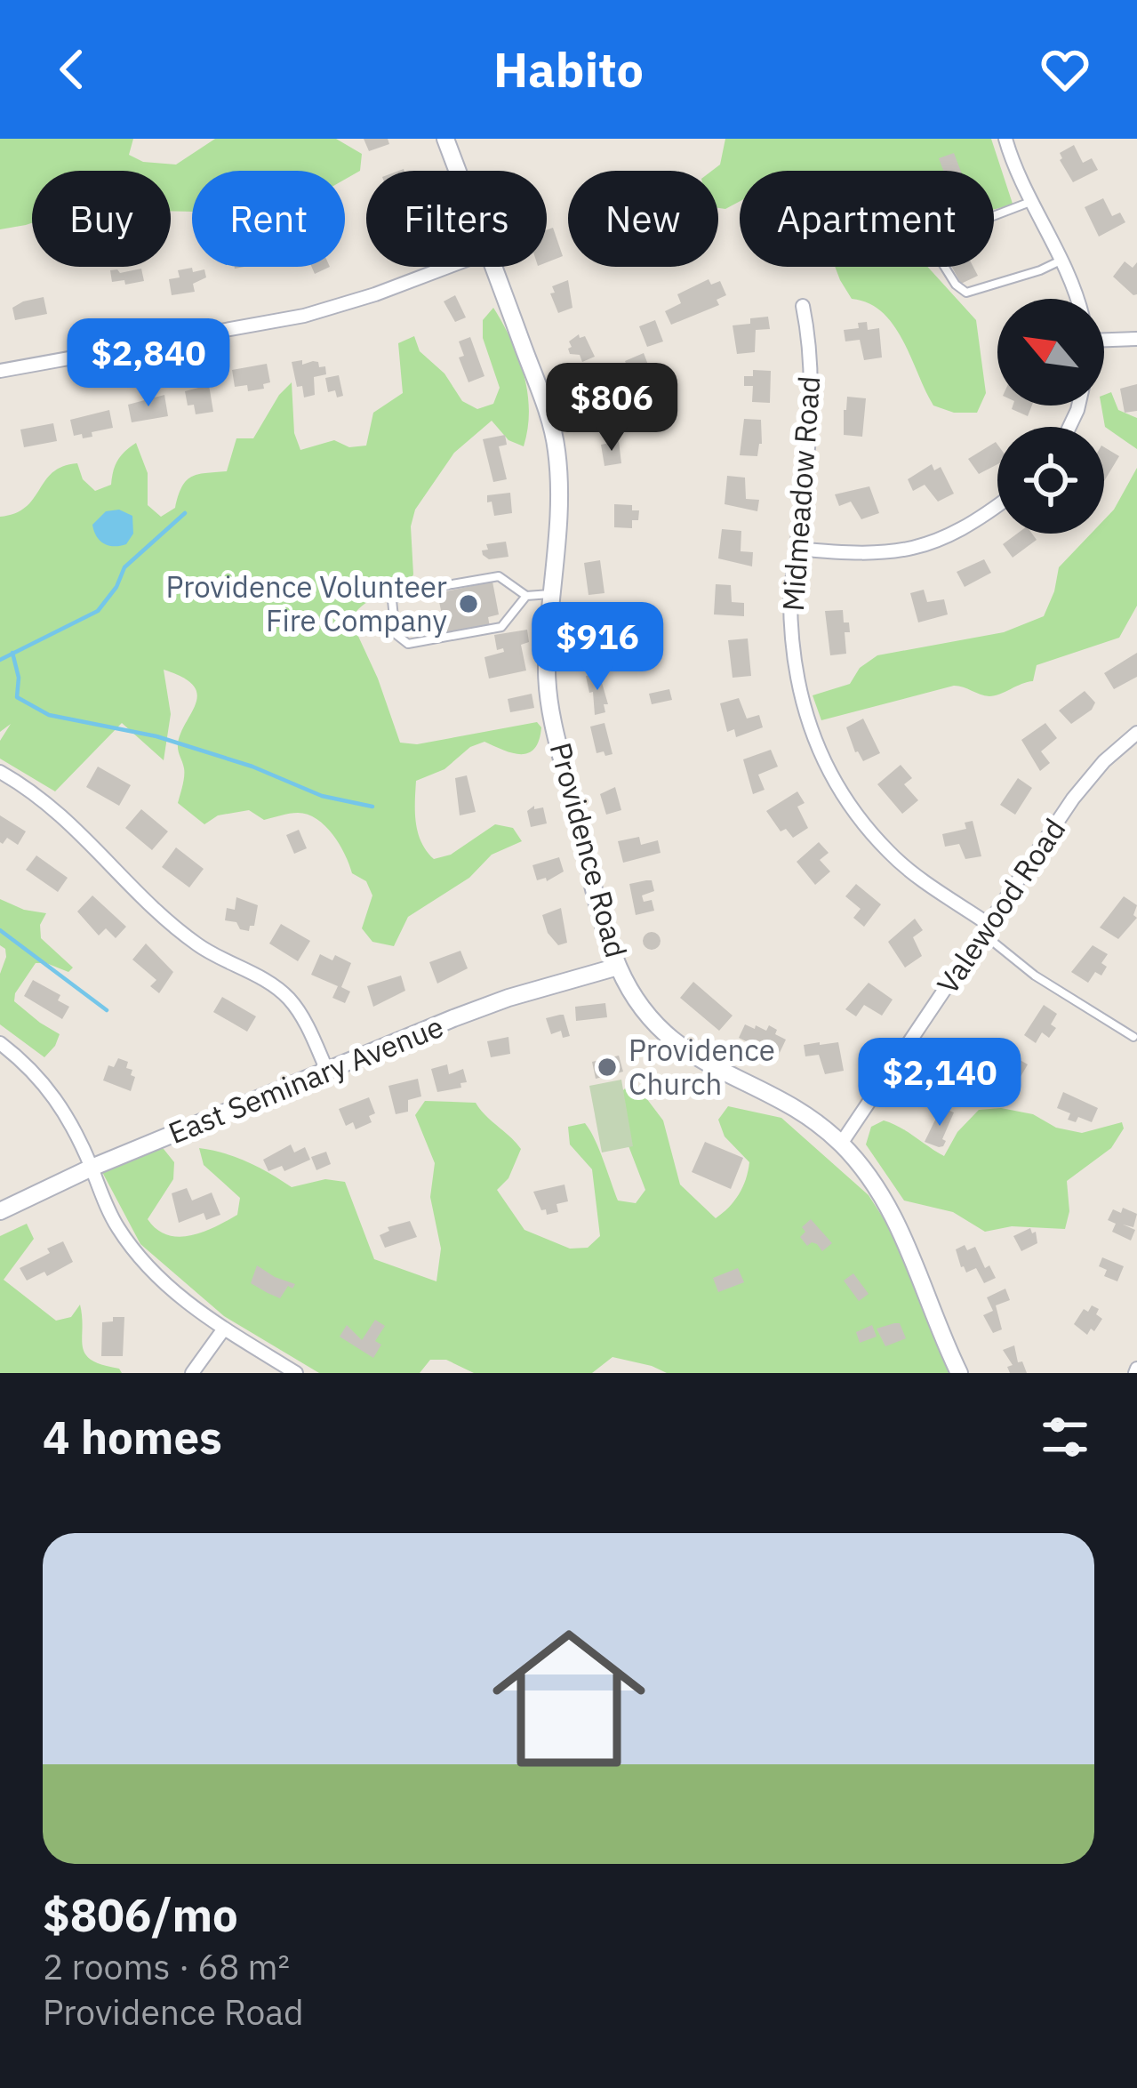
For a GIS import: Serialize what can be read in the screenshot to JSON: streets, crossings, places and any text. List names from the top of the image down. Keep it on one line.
{"streets":{"street":["Midmeadow Road","Providence Road","Valewood Road","East Seminary Avenue"]},"crossings":[["Midmeadow Road","Valewood Road"],["Providence Road","Valewood Road"],["Providence Road","East Seminary Avenue"]],"places":["Providence Volunteer Fire Company","Providence Church"],"north":"top left","page":{"header":"Habito","chip":["Buy","Rent","Filters","New","Apartment"],"price":["$2,840","$806","$916","$2,140"],"heading":"4 homes","list":[{"name":"$806/mo","note":"2 rooms · 68 m² · Providence Road"}]}}
